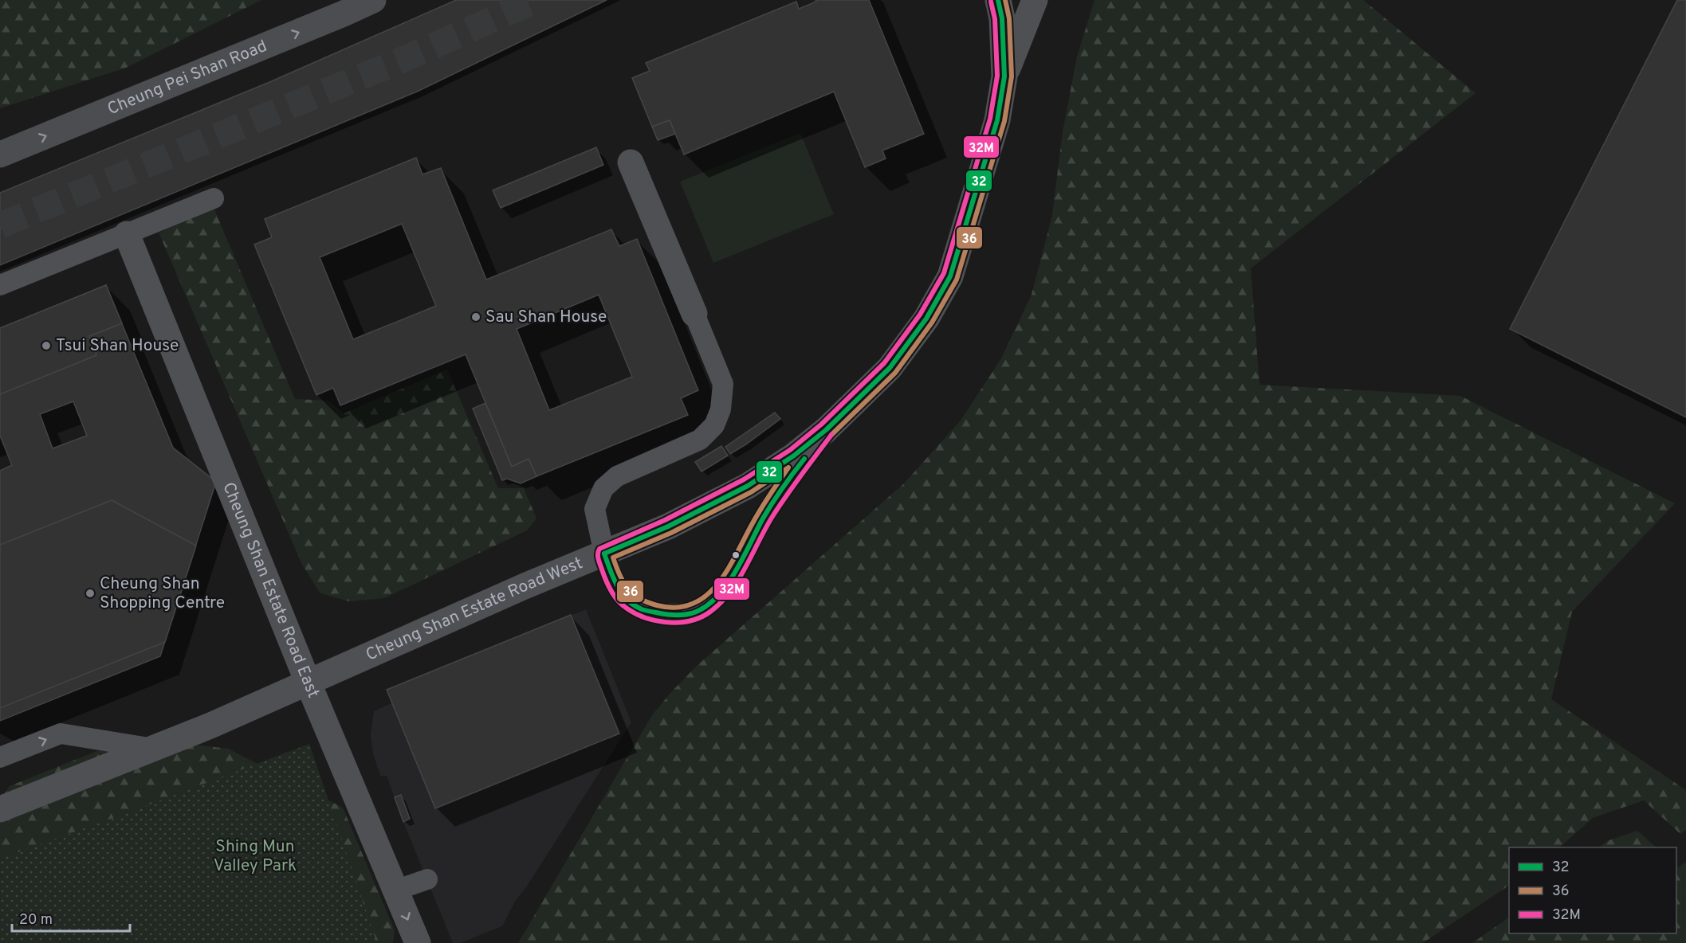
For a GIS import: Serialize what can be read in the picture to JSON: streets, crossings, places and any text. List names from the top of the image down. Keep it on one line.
{"streets":{"highway":["Cheung Pei Shan Road"],"street":["Cheung Shan Estate Road East","Cheung Shan Estate Road West"]},"crossings":[["Cheung Shan Estate Road East","Cheung Shan Estate Road West"]],"one_way":["Cheung Pei Shan Road"],"parks":["Shing Mun Valley Park"],"places":["Sau Shan House","Tsui Shan House","Cheung Shan Shopping Centre"],"lines":["transit line 32","transit line 36","transit line 32M"],"legend":["32","36","32M"],"scale_bar":"20 m"}
